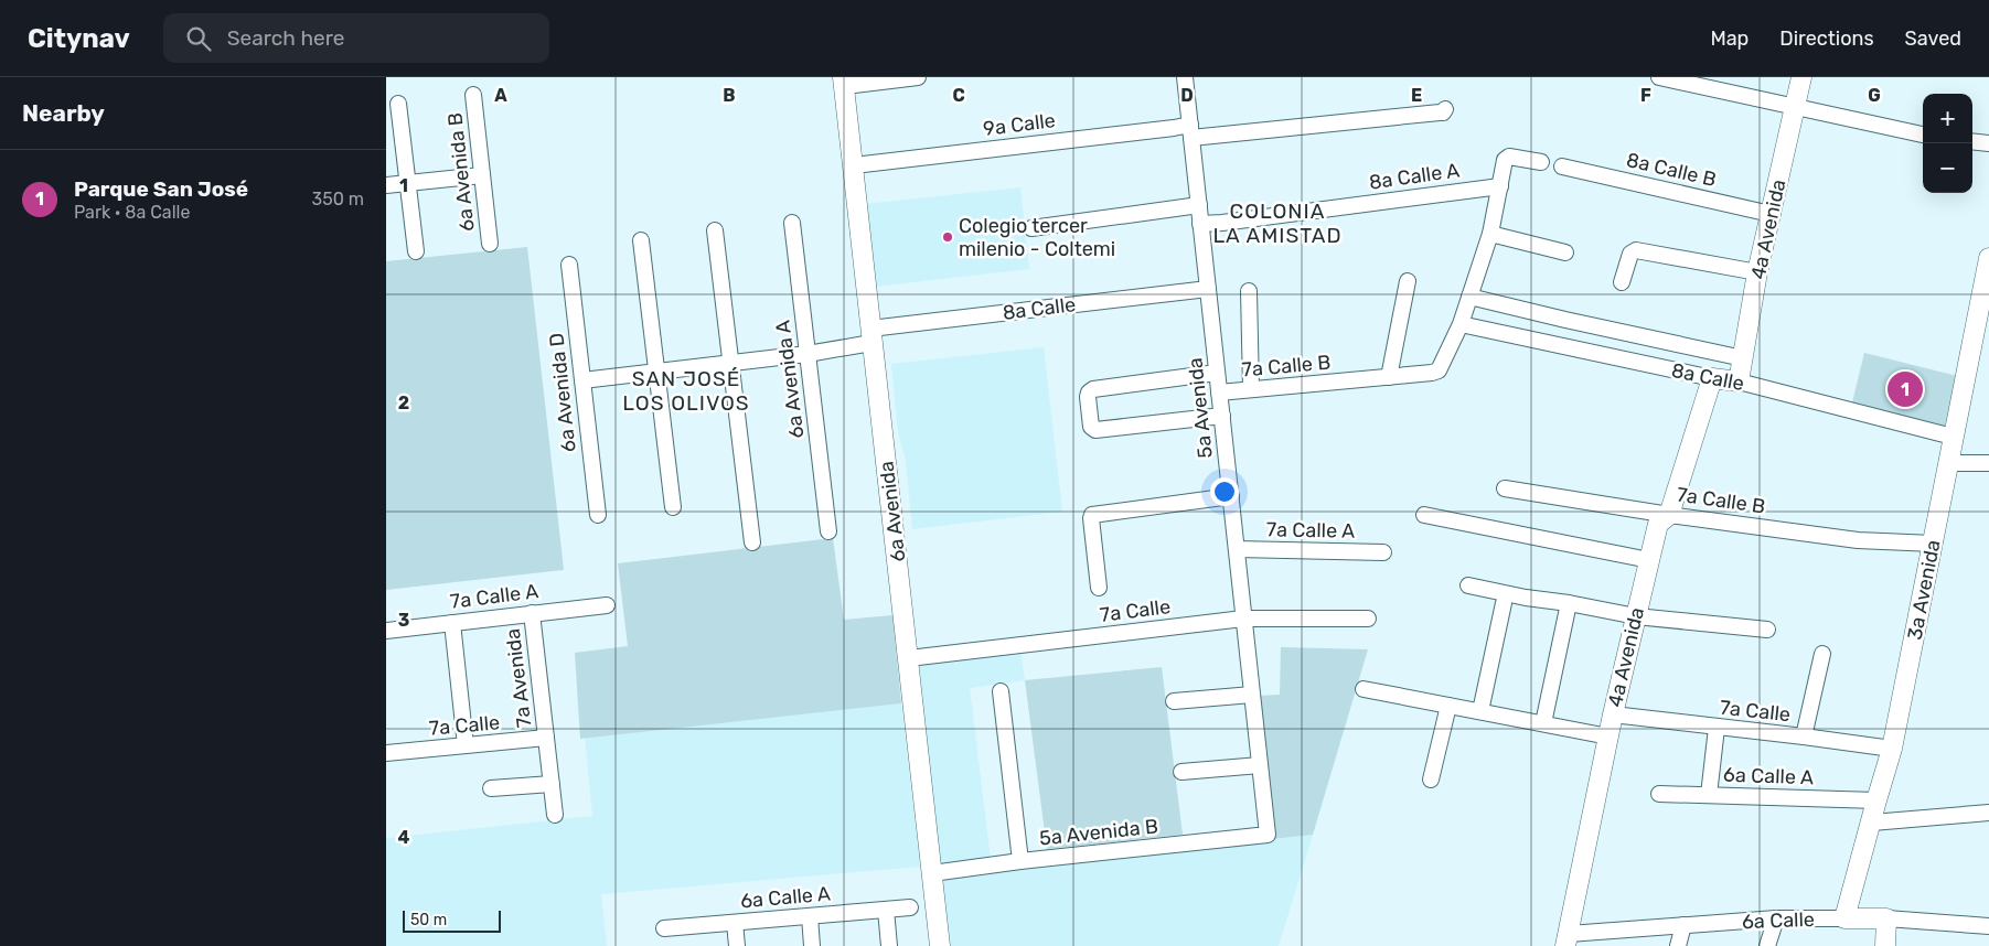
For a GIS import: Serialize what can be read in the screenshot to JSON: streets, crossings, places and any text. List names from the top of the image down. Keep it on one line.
{"streets":{"street":["9a Calle","8a Calle B","6a Avenida B","8a Calle A","4a Avenida","8a Calle","7a Calle B","6a Avenida A","6a Avenida D","5a Avenida","6a Avenida","7a Calle A","3a Avenida","7a Calle","7a Avenida","6a Calle A","5a Avenida B","6a Calle"]},"crossings":[["9a Calle","5a Avenida"],["9a Calle","6a Avenida"],["8a Calle B","4a Avenida"],["8a Calle A","5a Avenida"],["4a Avenida","8a Calle"],["4a Avenida","7a Calle B"],["4a Avenida","7a Calle"],["4a Avenida","6a Calle"],["8a Calle","7a Calle B"],["8a Calle","6a Avenida A"],["8a Calle","6a Avenida D"],["8a Calle","5a Avenida"],["8a Calle","6a Avenida"],["8a Calle","3a Avenida"],["7a Calle B","5a Avenida"],["7a Calle B","3a Avenida"],["5a Avenida","7a Calle A"],["5a Avenida","7a Calle"],["5a Avenida","5a Avenida B"],["6a Avenida","7a Calle"],["6a Avenida","5a Avenida B"],["7a Calle A","7a Avenida"],["3a Avenida","7a Calle"],["3a Avenida","6a Calle A"],["3a Avenida","6a Calle"],["7a Calle","7a Avenida"]],"districts":["COLONIA LA AMISTAD","SAN JOSÉ LOS OLIVOS"],"places":["Colegio tercer milenio - Coltemi"],"scale_bar":"50 m","page":{"header":"Citynav","search":"Search here","nav":["Map","Directions","Saved"],"heading":"Nearby","map_buttons":["+","−"],"list":[{"mark":"1","name":"Parque San José","note":"Park · 8a Calle","value":"350 m"}],"pins":"1","scale":"50 m"},"grid":{"columns":["A","B","C","D","E","F","G"],"rows":["1","2","3","4"]}}
